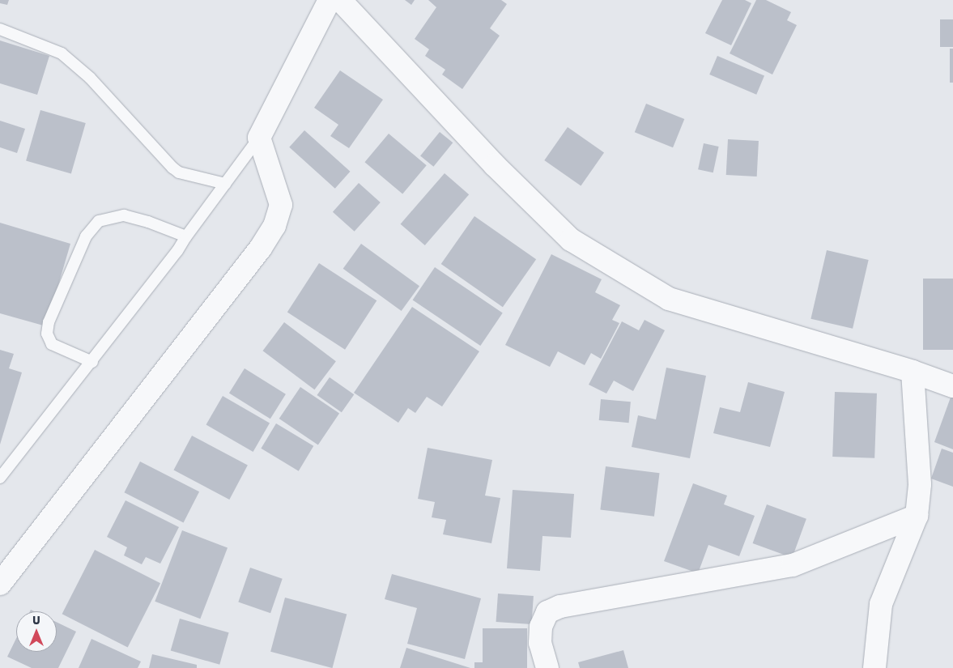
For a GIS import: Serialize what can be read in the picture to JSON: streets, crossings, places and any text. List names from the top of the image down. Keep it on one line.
{"north":"top"}
